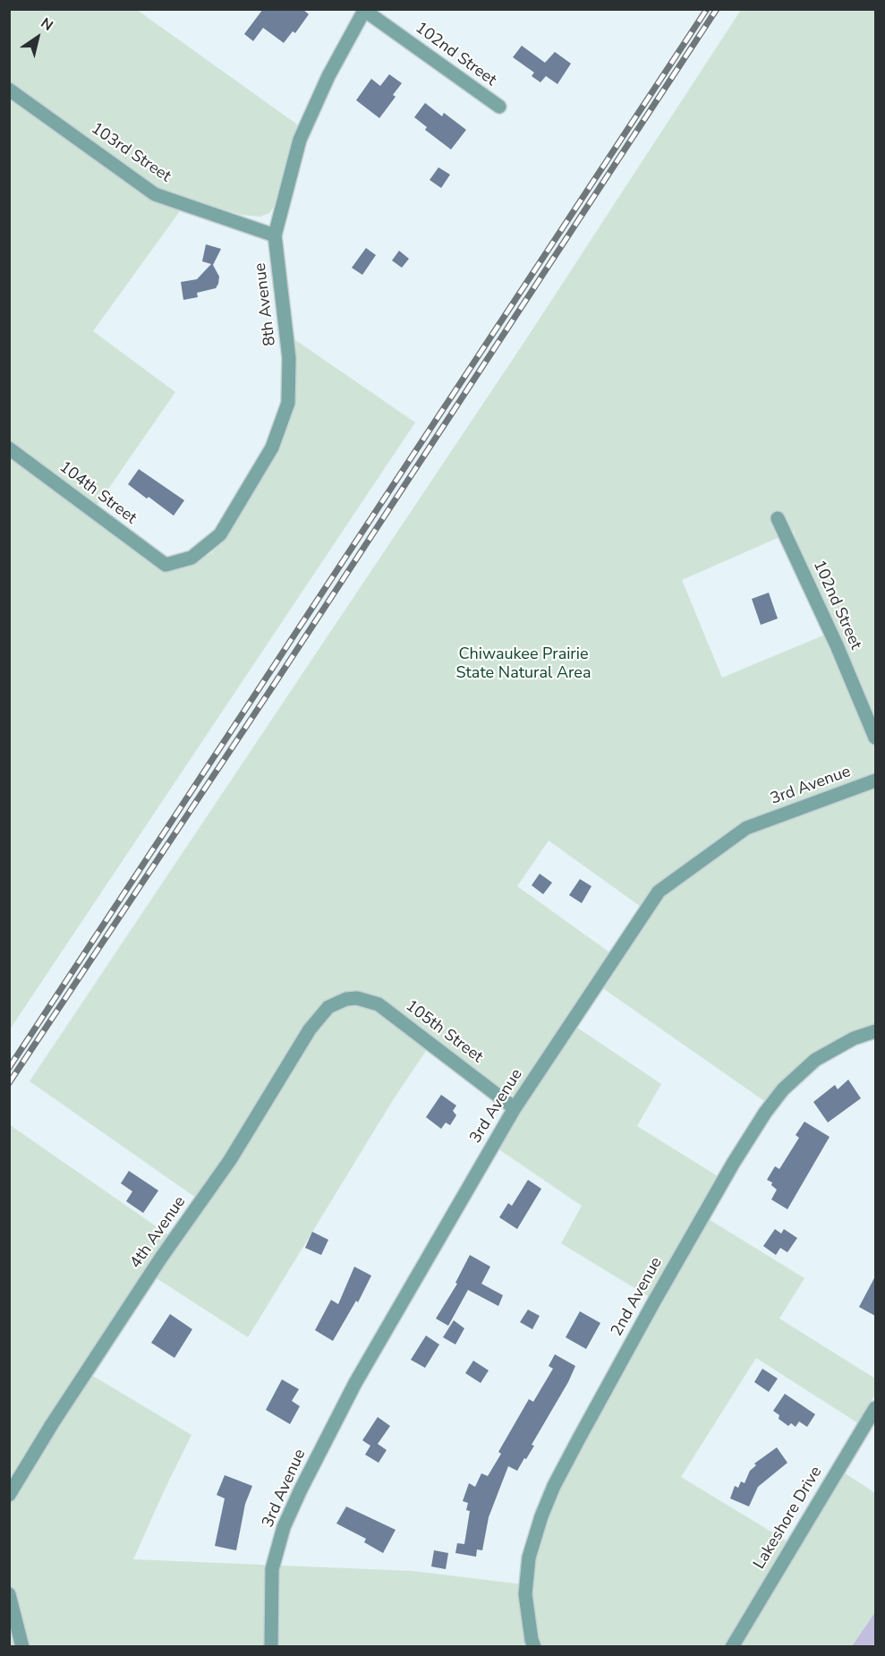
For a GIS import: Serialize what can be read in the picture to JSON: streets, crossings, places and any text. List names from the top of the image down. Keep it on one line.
{"streets":{"street":["102nd Street","103rd Street","8th Avenue","104th Street","3rd Avenue","105th Street","4th Avenue","2nd Avenue","Lakeshore Drive"]},"crossings":[["102nd Street","8th Avenue"],["103rd Street","8th Avenue"],["8th Avenue","104th Street"],["3rd Avenue","105th Street"],["105th Street","4th Avenue"]],"parks":["Chiwaukee Prairie State Natural Area"],"north":"top right"}
